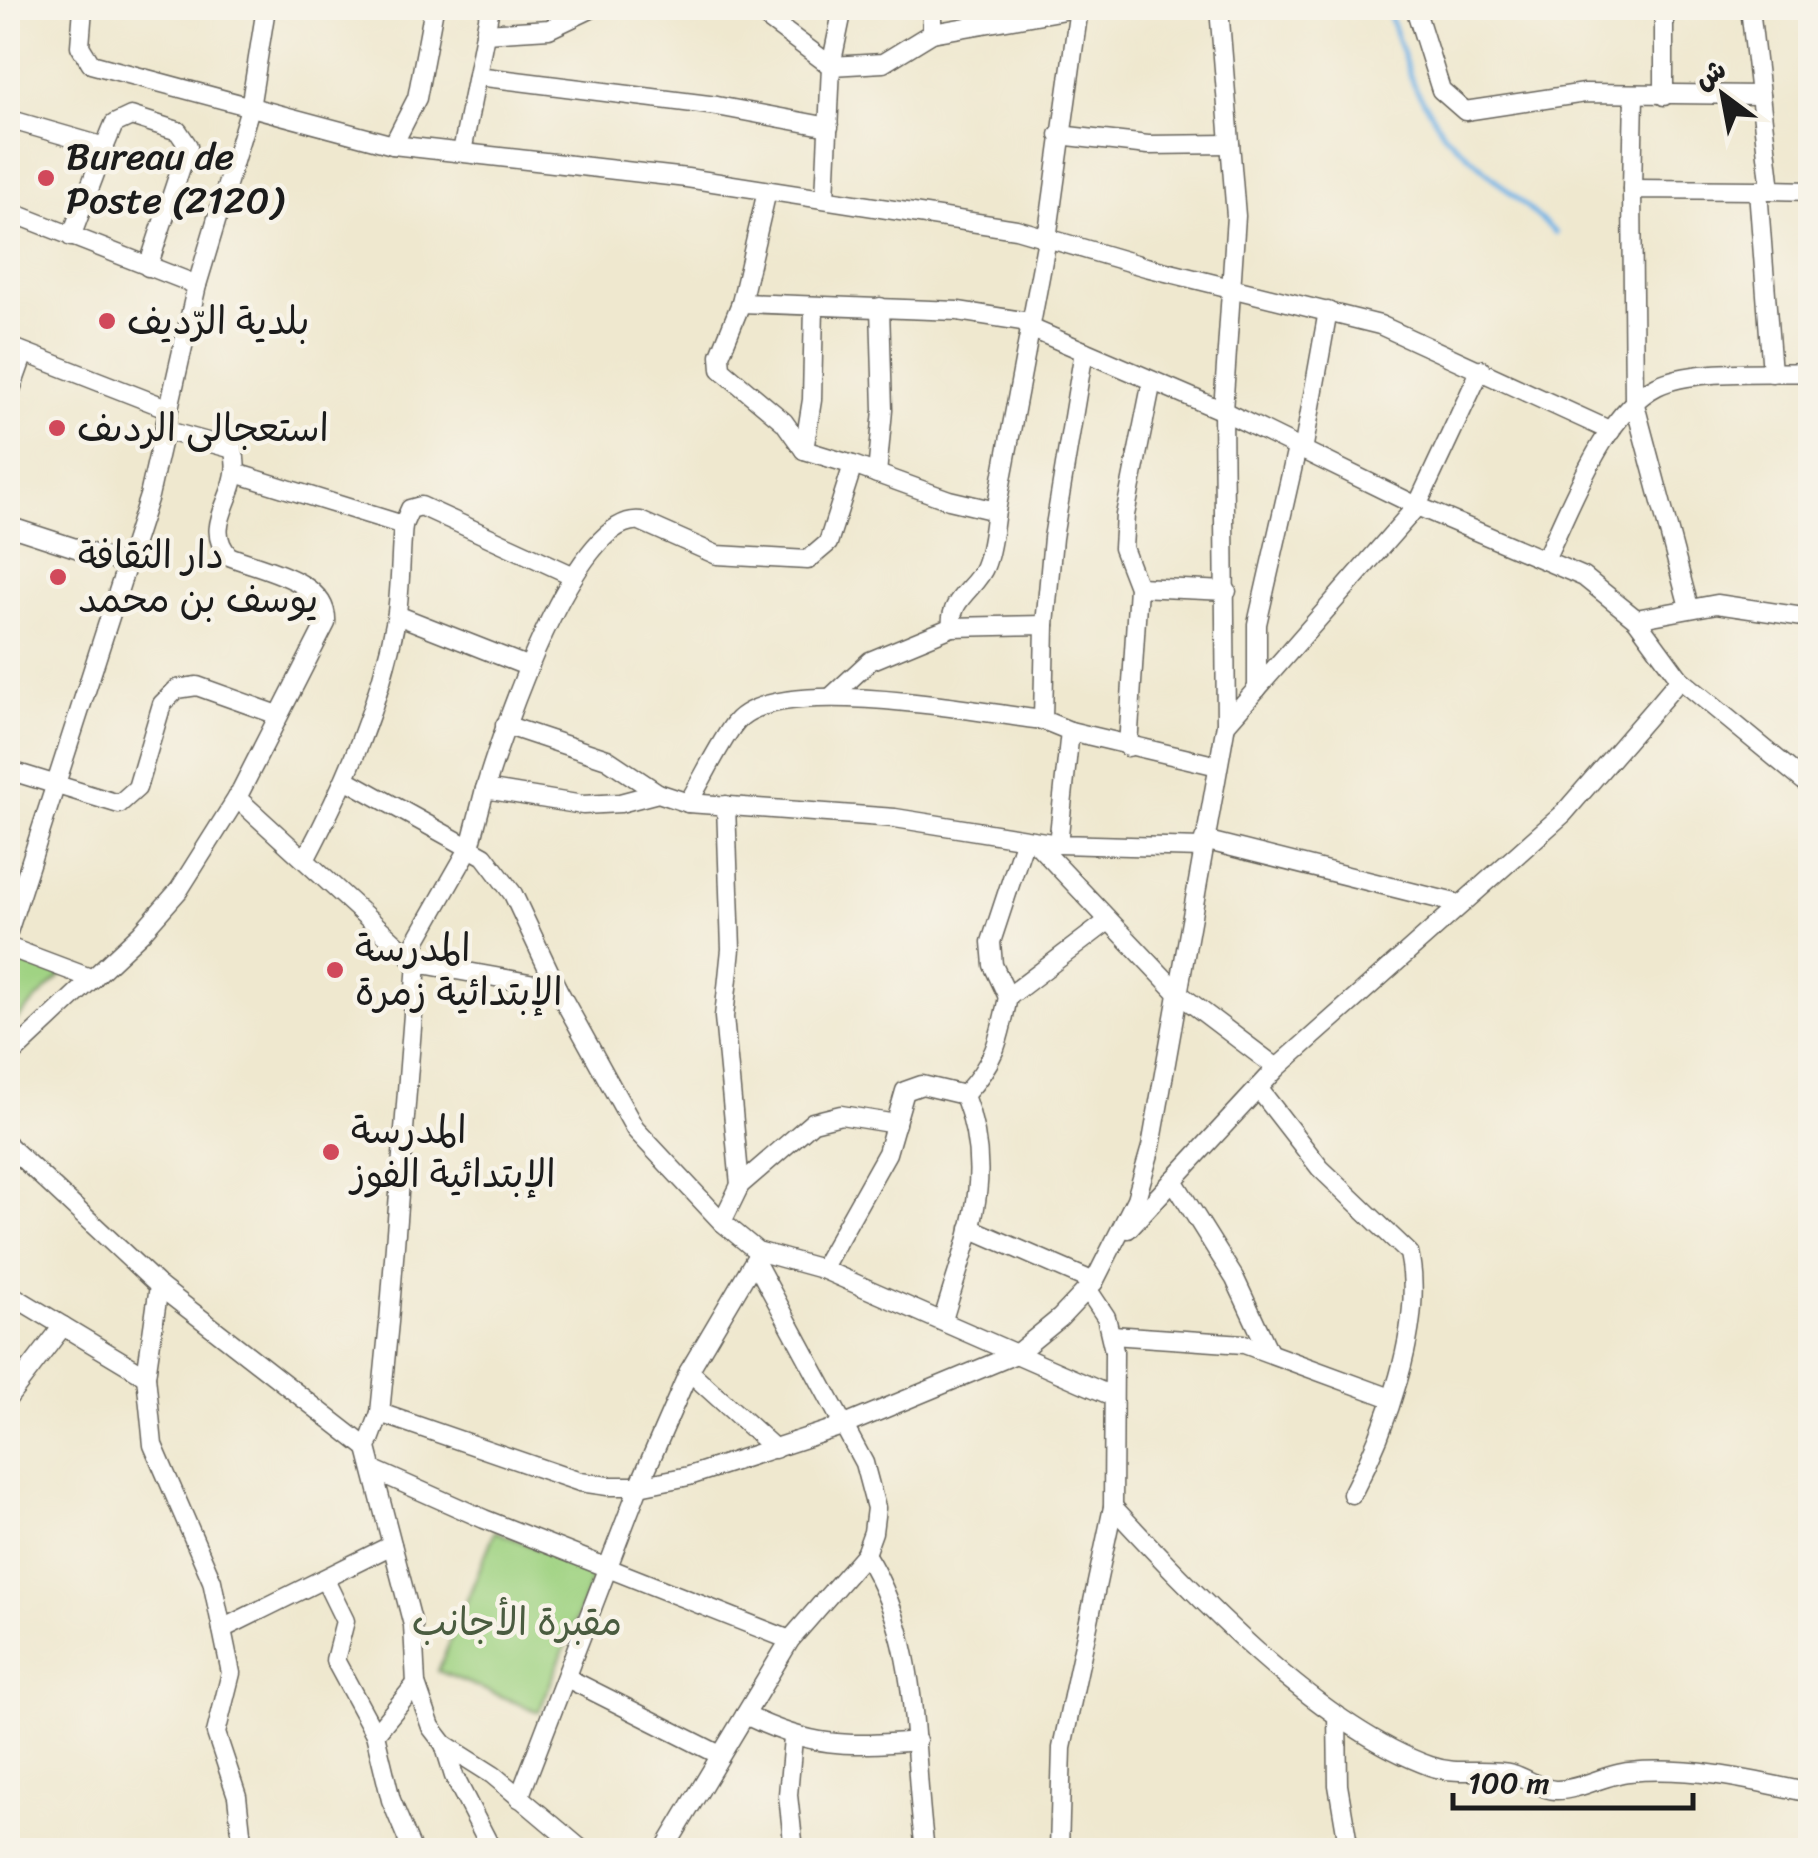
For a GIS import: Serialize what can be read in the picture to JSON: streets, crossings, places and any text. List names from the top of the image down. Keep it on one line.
{"parks":["مقبرة الأجانب"],"places":["Bureau de Poste (2120)","بلدية الرّديف","استعجالى الردىف","دار الثقافة يوسف بن محمد","المدرسة الإبتدائية زمرة","المدرسة الإبتدائية الفوز"],"scale_bar":"100 m","north":"top left"}
